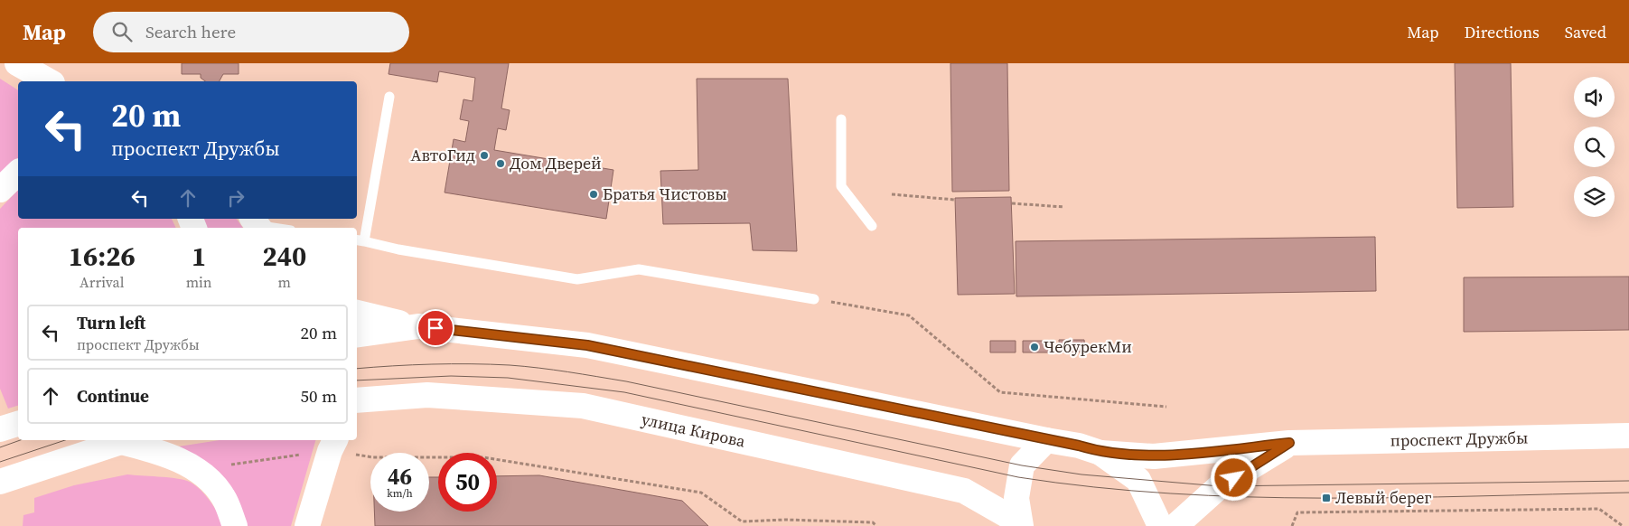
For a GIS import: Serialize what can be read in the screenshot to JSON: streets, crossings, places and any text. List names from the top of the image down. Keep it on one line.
{"streets":{"main road":["улица Кирова","проспект Дружбы"]},"places":{"other":["АвтоГид","Дом Дверей","Братья Чистовы","ЧебурекМи"],"transit":["Левый берег"]},"page":{"header":"Map","search":"Search here","nav":["Map","Directions","Saved"],"turn":["20 m","проспект Дружбы"],"eta":["16:26","Arrival","1","min","240","m"],"list":[{"name":"Turn left","note":"проспект Дружбы","value":"20 m"},{"name":"Continue","value":"50 m"}],"speed":"46 km/h","limit":"50"}}
